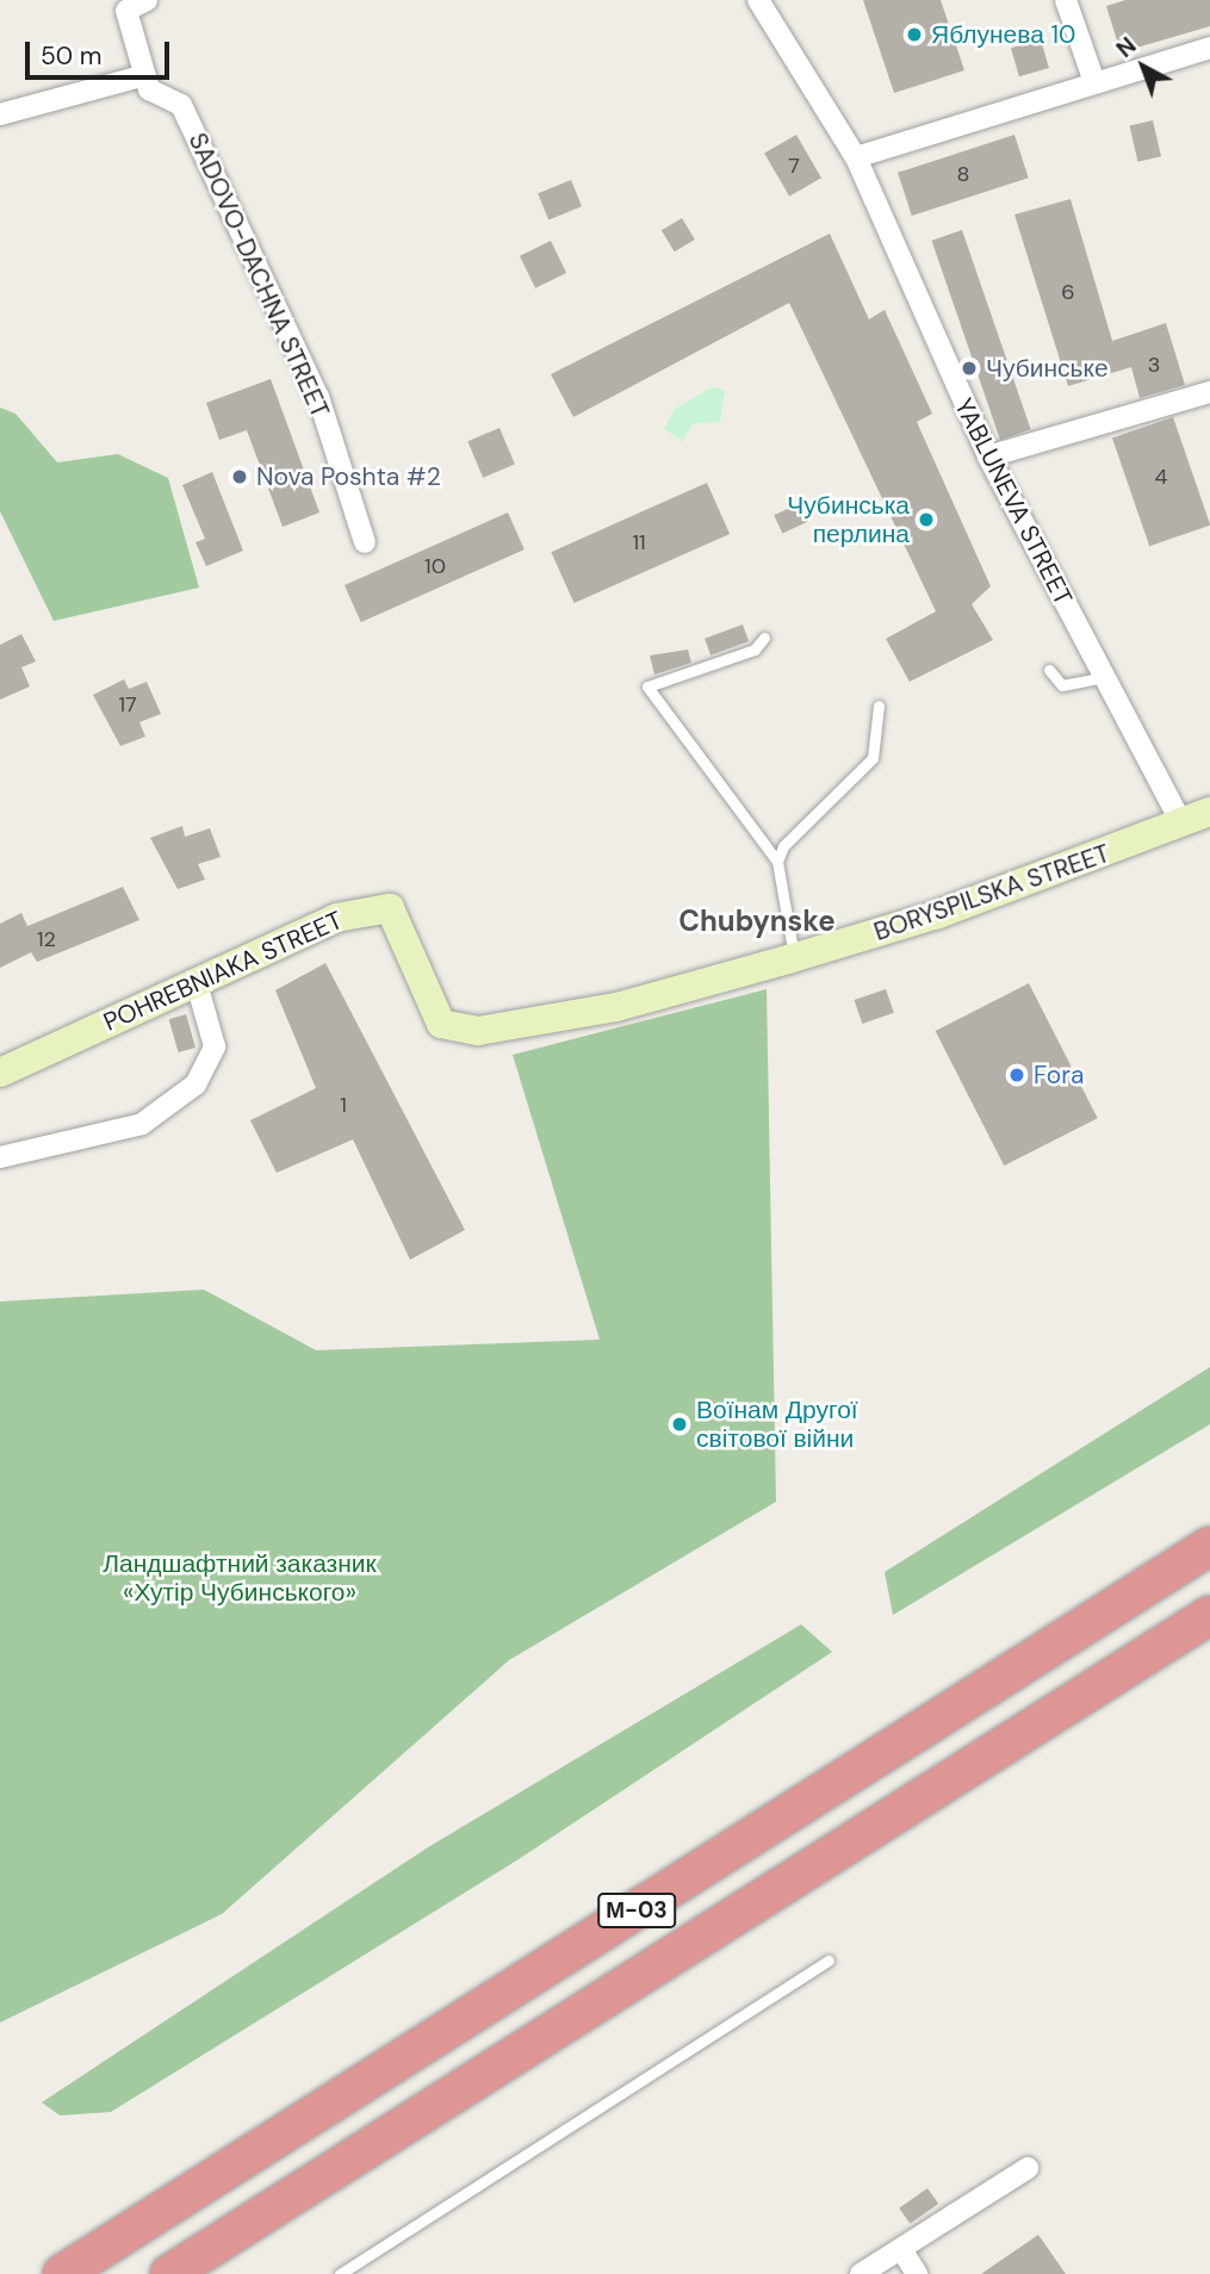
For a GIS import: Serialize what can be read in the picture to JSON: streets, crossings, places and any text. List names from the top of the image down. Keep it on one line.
{"streets":{"highway":["М-03"],"street":["SADOVO-DACHNA STREET","YABLUNEVA STREET","BORYSPILSKA STREET","POHREBNIAKA STREET"]},"crossings":[["YABLUNEVA STREET","BORYSPILSKA STREET"],["BORYSPILSKA STREET","POHREBNIAKA STREET"]],"districts":["Chubynske"],"parks":["Ландшафтний заказник «Хутір Чубинського»"],"places":["Яблунева 10","Чубинське","Nova Poshta #2","Чубинська перлина","Fora","Воїнам Другої світової війни"],"house_numbers":["7","8","6","3","4","11","10","17","12","1"],"scale_bar":"50 m","north":"top left"}
